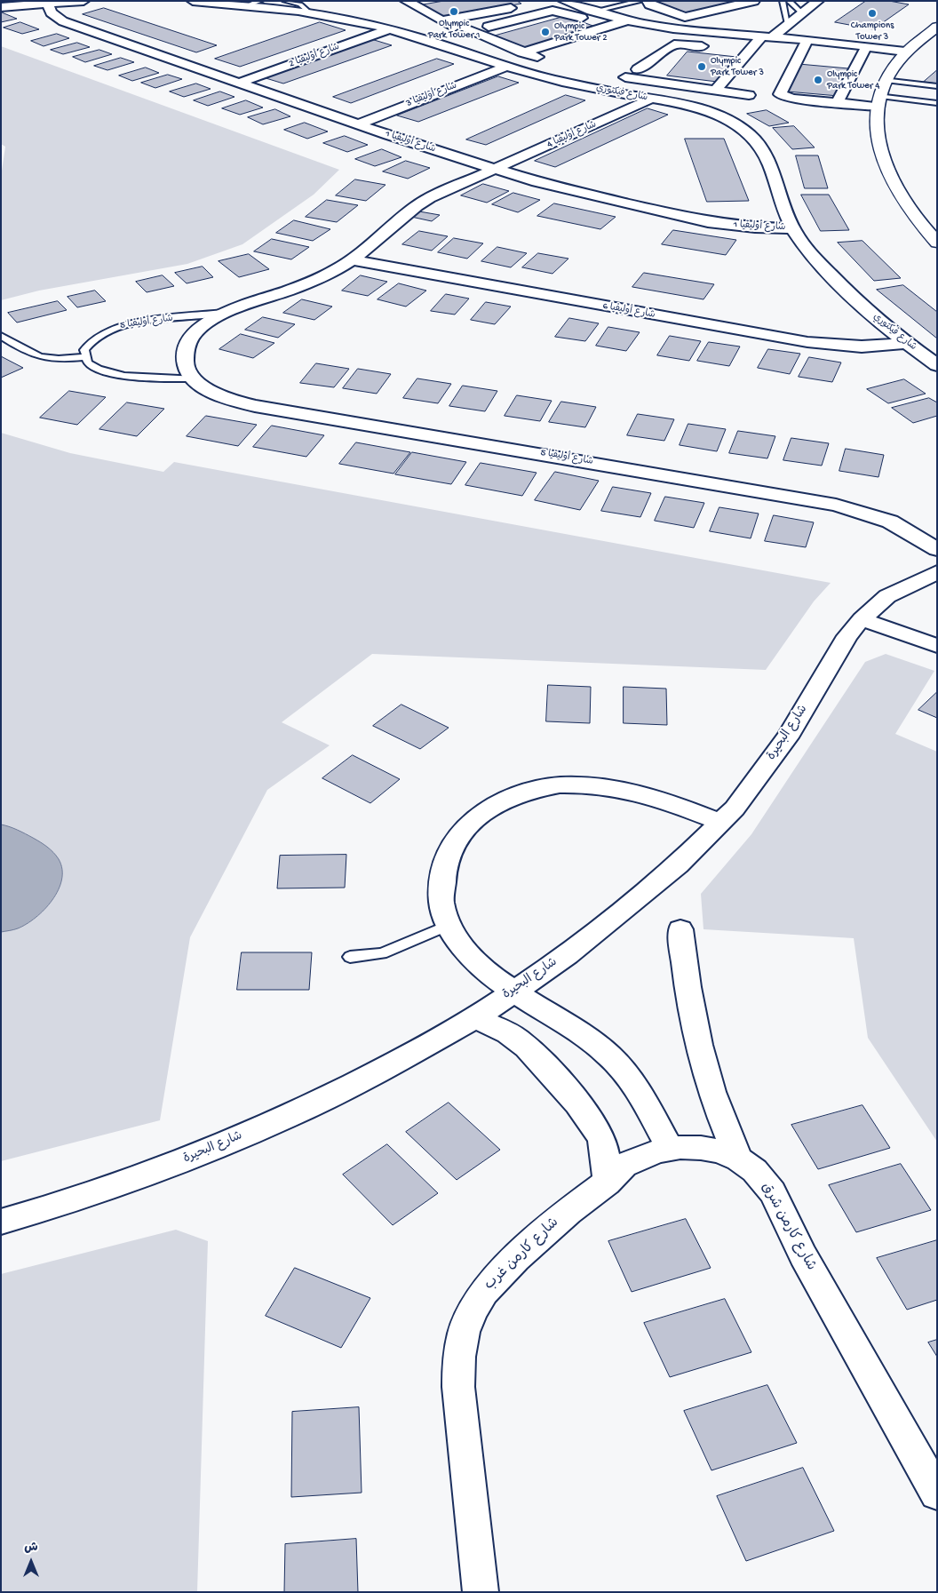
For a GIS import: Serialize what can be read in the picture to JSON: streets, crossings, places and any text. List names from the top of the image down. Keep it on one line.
{"streets":{"street":["شارع أوليفيا 2","شارع فيكتوري","شارع أوليفيا 3","شارع أوليفيا 4","شارع أوليفيا 1","شارع أوليفيا 6","شارع أوليفيا 5","شارع البحيرة","شارع كارمن شرق","شارع كارمن غرب"]},"crossings":[["شارع أوليفيا 2","شارع فيكتوري"],["شارع أوليفيا 2","شارع أوليفيا 1"],["شارع فيكتوري","شارع أوليفيا 3"],["شارع فيكتوري","شارع أوليفيا 4"],["شارع فيكتوري","شارع أوليفيا 1"],["شارع فيكتوري","شارع أوليفيا 6"],["شارع أوليفيا 3","شارع أوليفيا 1"],["شارع أوليفيا 4","شارع أوليفيا 1"],["شارع أوليفيا 4","شارع أوليفيا 5"],["شارع أوليفيا 1","شارع أوليفيا 5"],["شارع أوليفيا 6","شارع أوليفيا 5"],["شارع كارمن شرق","شارع كارمن غرب"]],"places":["Olympic Park Tower 1","Champions Tower 3","Olympic Park Tower 2","Olympic Park Tower 3","Olympic Park Tower 4"],"north":"top"}
